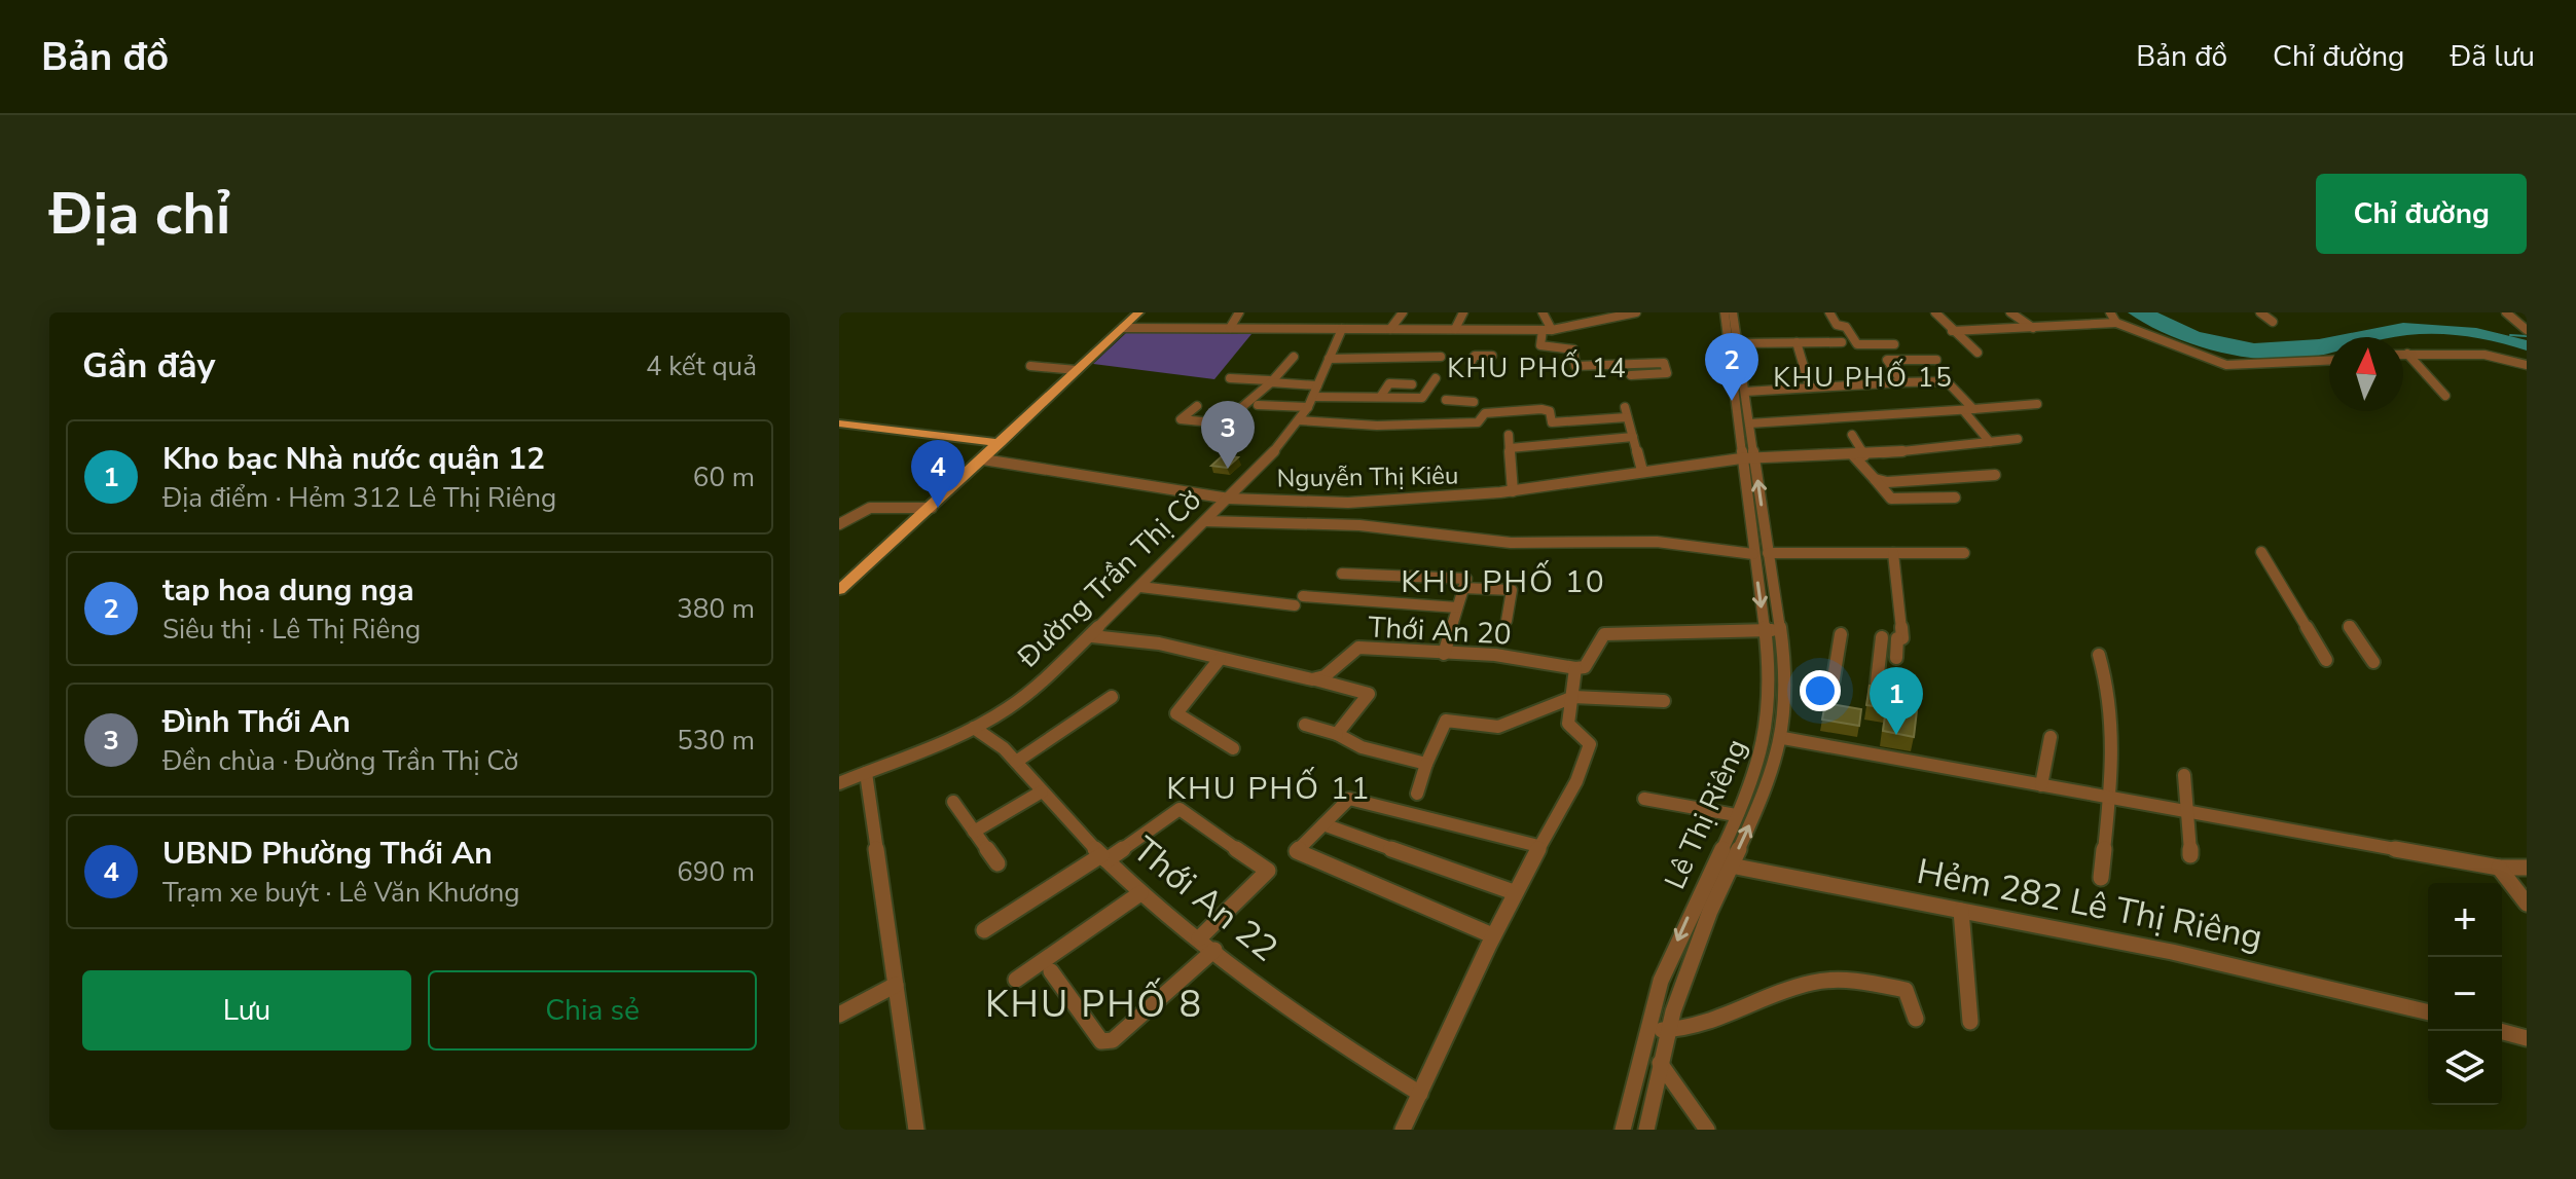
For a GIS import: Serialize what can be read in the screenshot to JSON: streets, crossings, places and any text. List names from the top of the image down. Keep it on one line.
{"streets":{"street":["Nguyễn Thị Kiêu","Đường Trần Thị Cờ","Thới An 20","Lê Thị Riêng","Thới An 22","Hẻm 282 Lê Thị Riêng"]},"crossings":[["Nguyễn Thị Kiêu","Đường Trần Thị Cờ"],["Nguyễn Thị Kiêu","Lê Thị Riêng"],["Đường Trần Thị Cờ","Thới An 22"],["Lê Thị Riêng","Hẻm 282 Lê Thị Riêng"]],"districts":["KHU PHỐ 14","KHU PHỐ 15","KHU PHỐ 10","KHU PHỐ 11","KHU PHỐ 8"],"north":"top","page":{"header":"Bản đồ","nav":["Bản đồ","Chỉ đường","Đã lưu"],"buttons":["Chỉ đường",["Lưu","Chia sẻ"]],"title":"Địa chỉ","heading":["Gần đây","4 kết quả"],"pins":["2","3","4","1"],"list":[{"mark":"1","name":"Kho bạc Nhà nước quận 12","note":"Địa điểm · Hẻm 312 Lê Thị Riêng","value":"60 m"},{"mark":"2","name":"tap hoa dung nga","note":"Siêu thị · Lê Thị Riêng","value":"380 m"},{"mark":"3","name":"Đình Thới An","note":"Đền chùa · Đường Trần Thị Cờ","value":"530 m"},{"mark":"4","name":"UBND Phường Thới An","note":"Trạm xe buýt · Lê Văn Khương","value":"690 m"}],"map_buttons":["+","−"]}}
